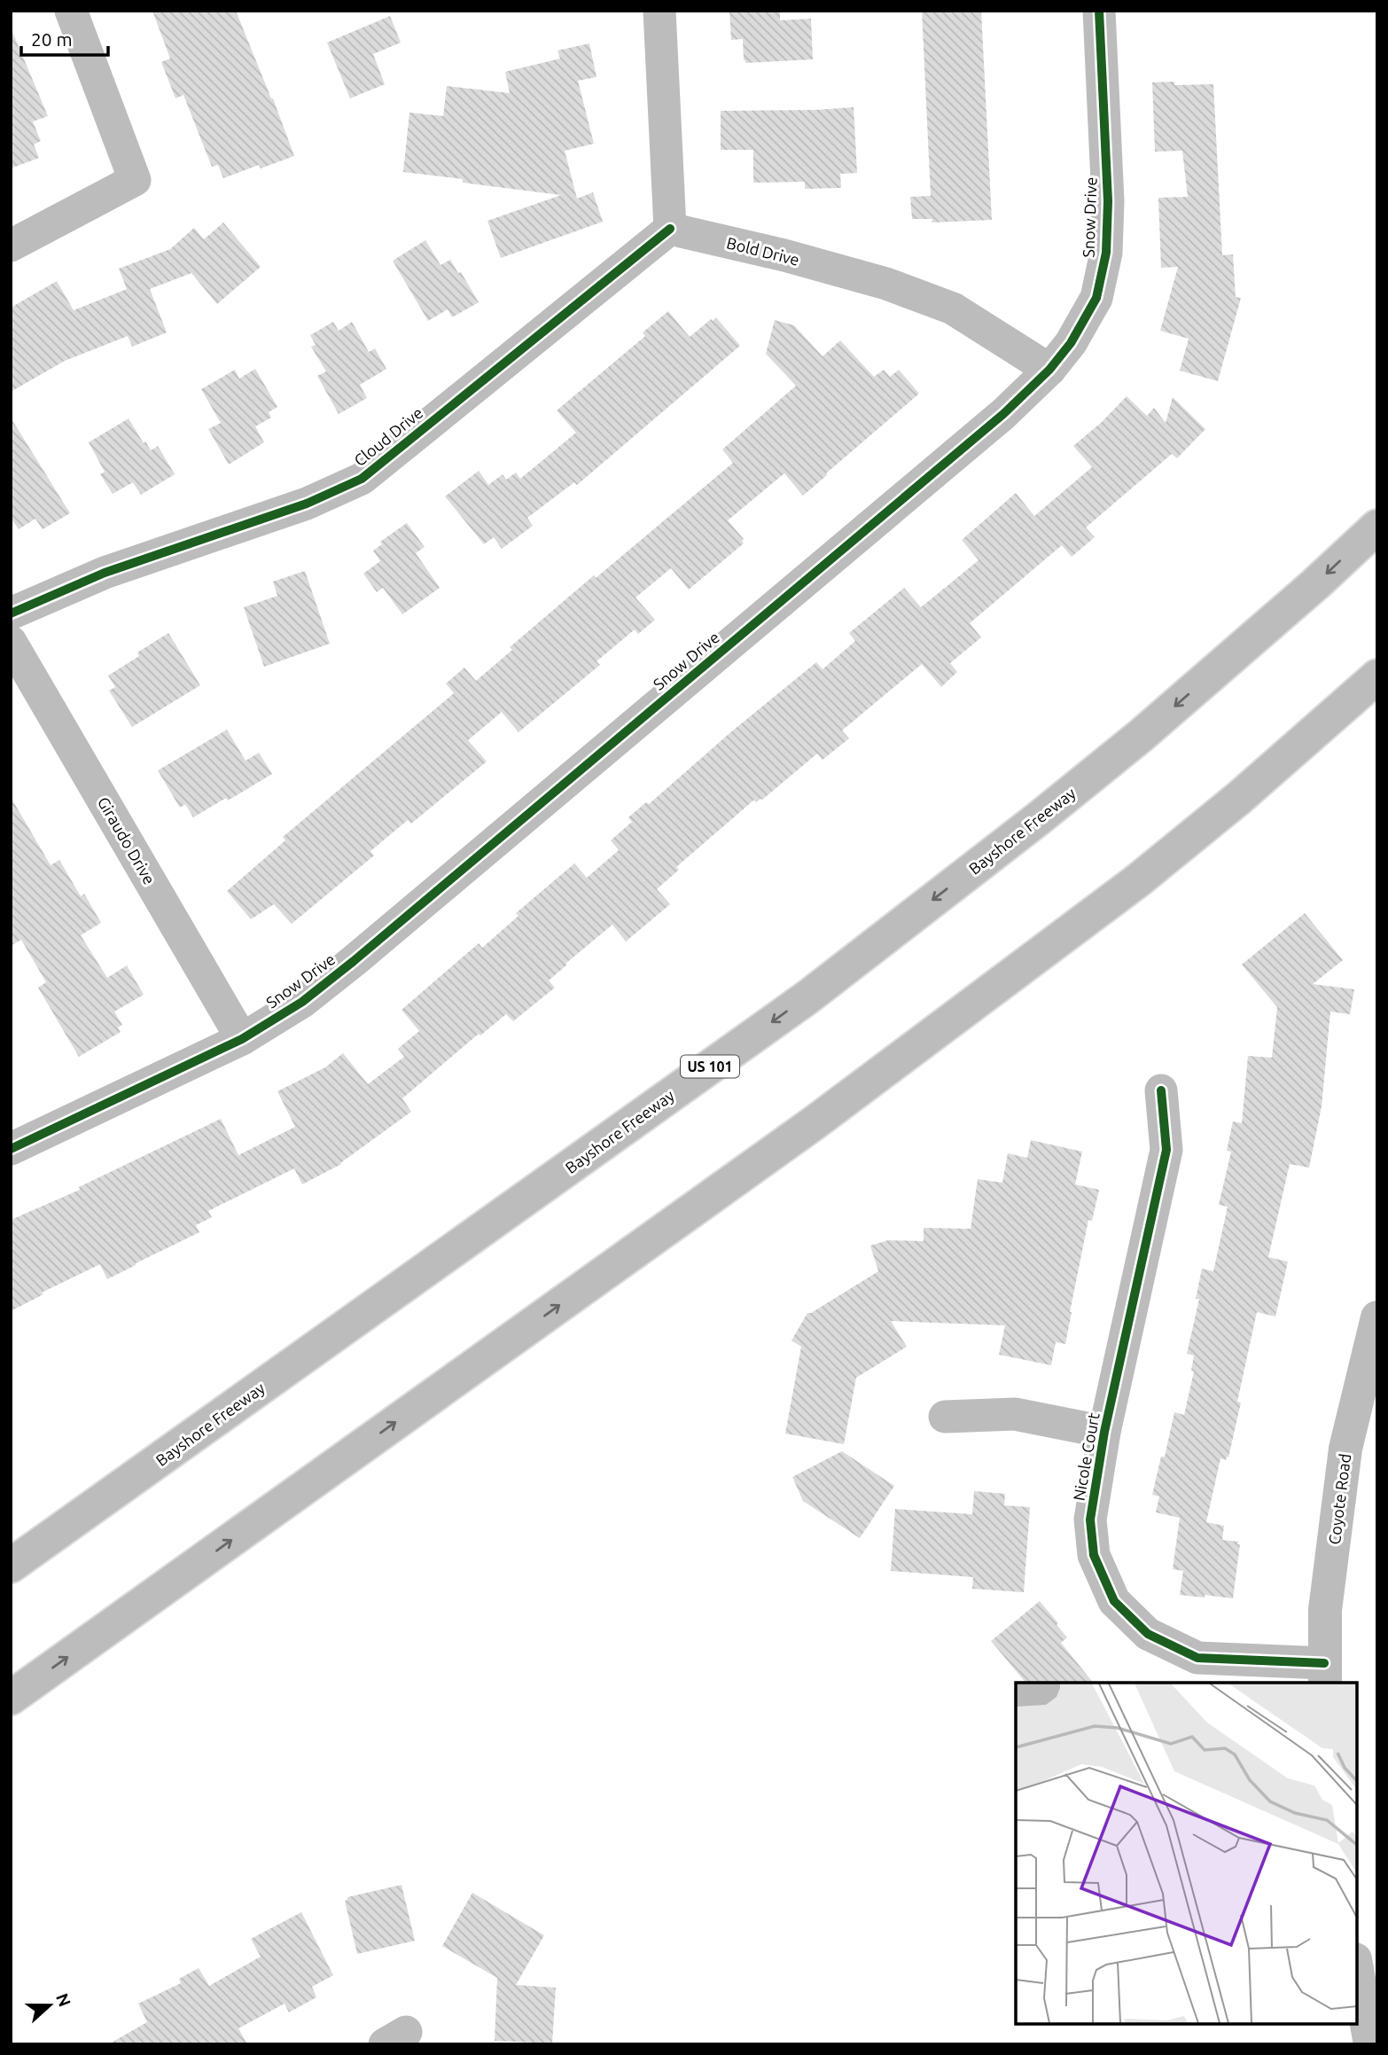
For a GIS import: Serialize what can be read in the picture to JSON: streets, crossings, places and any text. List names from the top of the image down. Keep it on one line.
{"streets":{"main road":["Bayshore Freeway","US 101","Coyote Road"],"street":["Snow Drive","Bold Drive","Cloud Drive","Giraudo Drive","Nicole Court"]},"crossings":[["Snow Drive","Bold Drive"],["Snow Drive","Giraudo Drive"],["Bold Drive","Cloud Drive"],["Nicole Court","Coyote Road"]],"scale_bar":"20 m","north":"right"}
